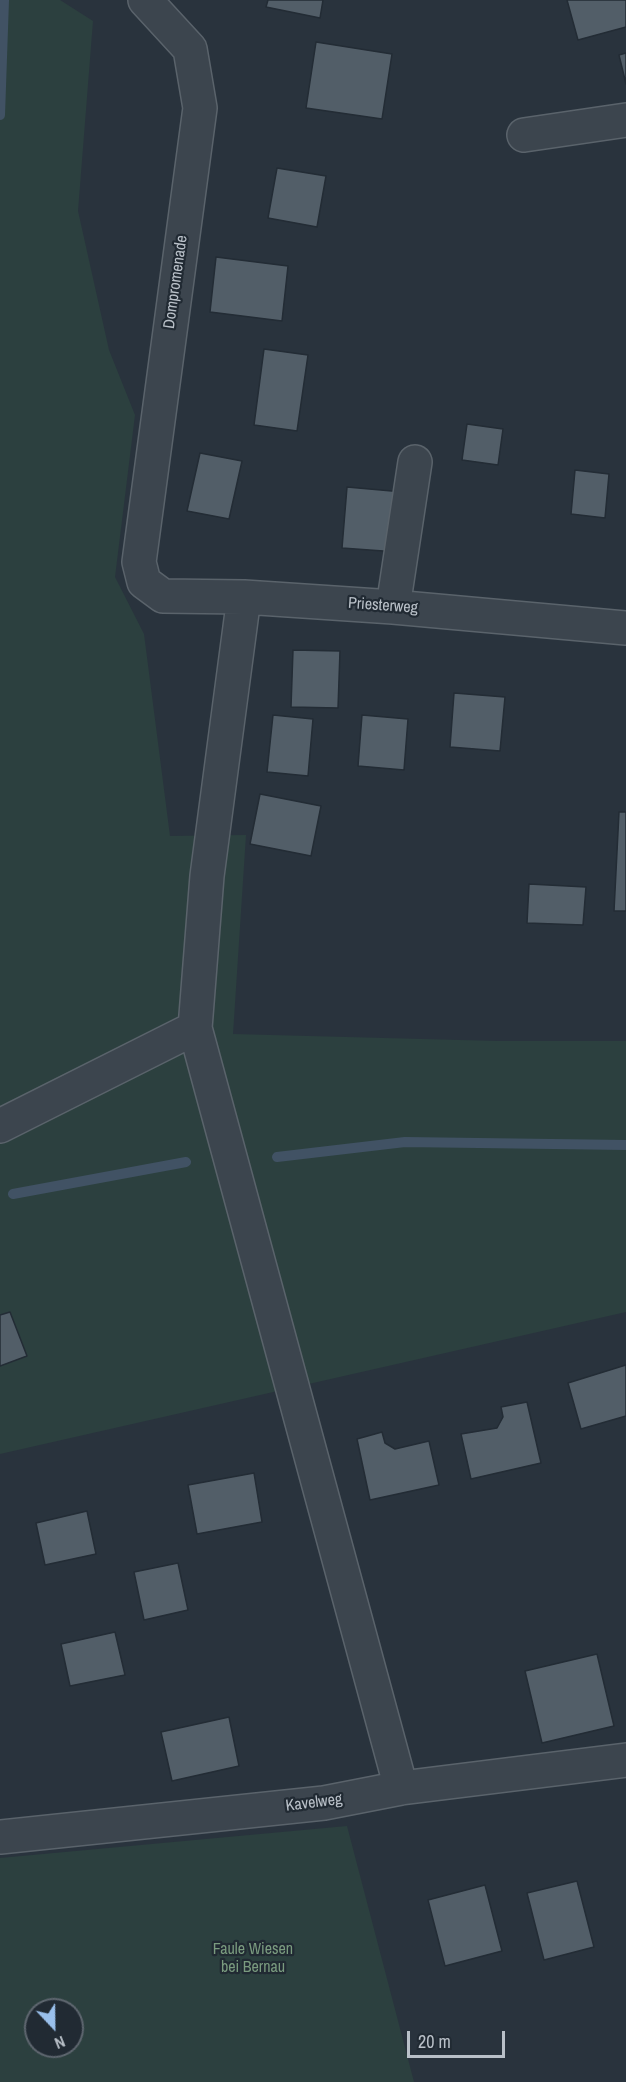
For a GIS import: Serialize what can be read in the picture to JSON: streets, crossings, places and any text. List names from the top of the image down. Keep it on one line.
{"streets":{"street":["Dompromenade","Priesterweg","Kavelweg"]},"crossings":[["Dompromenade","Priesterweg"]],"parks":["Faule Wiesen bei Bernau"],"scale_bar":"20 m","north":"bottom"}
